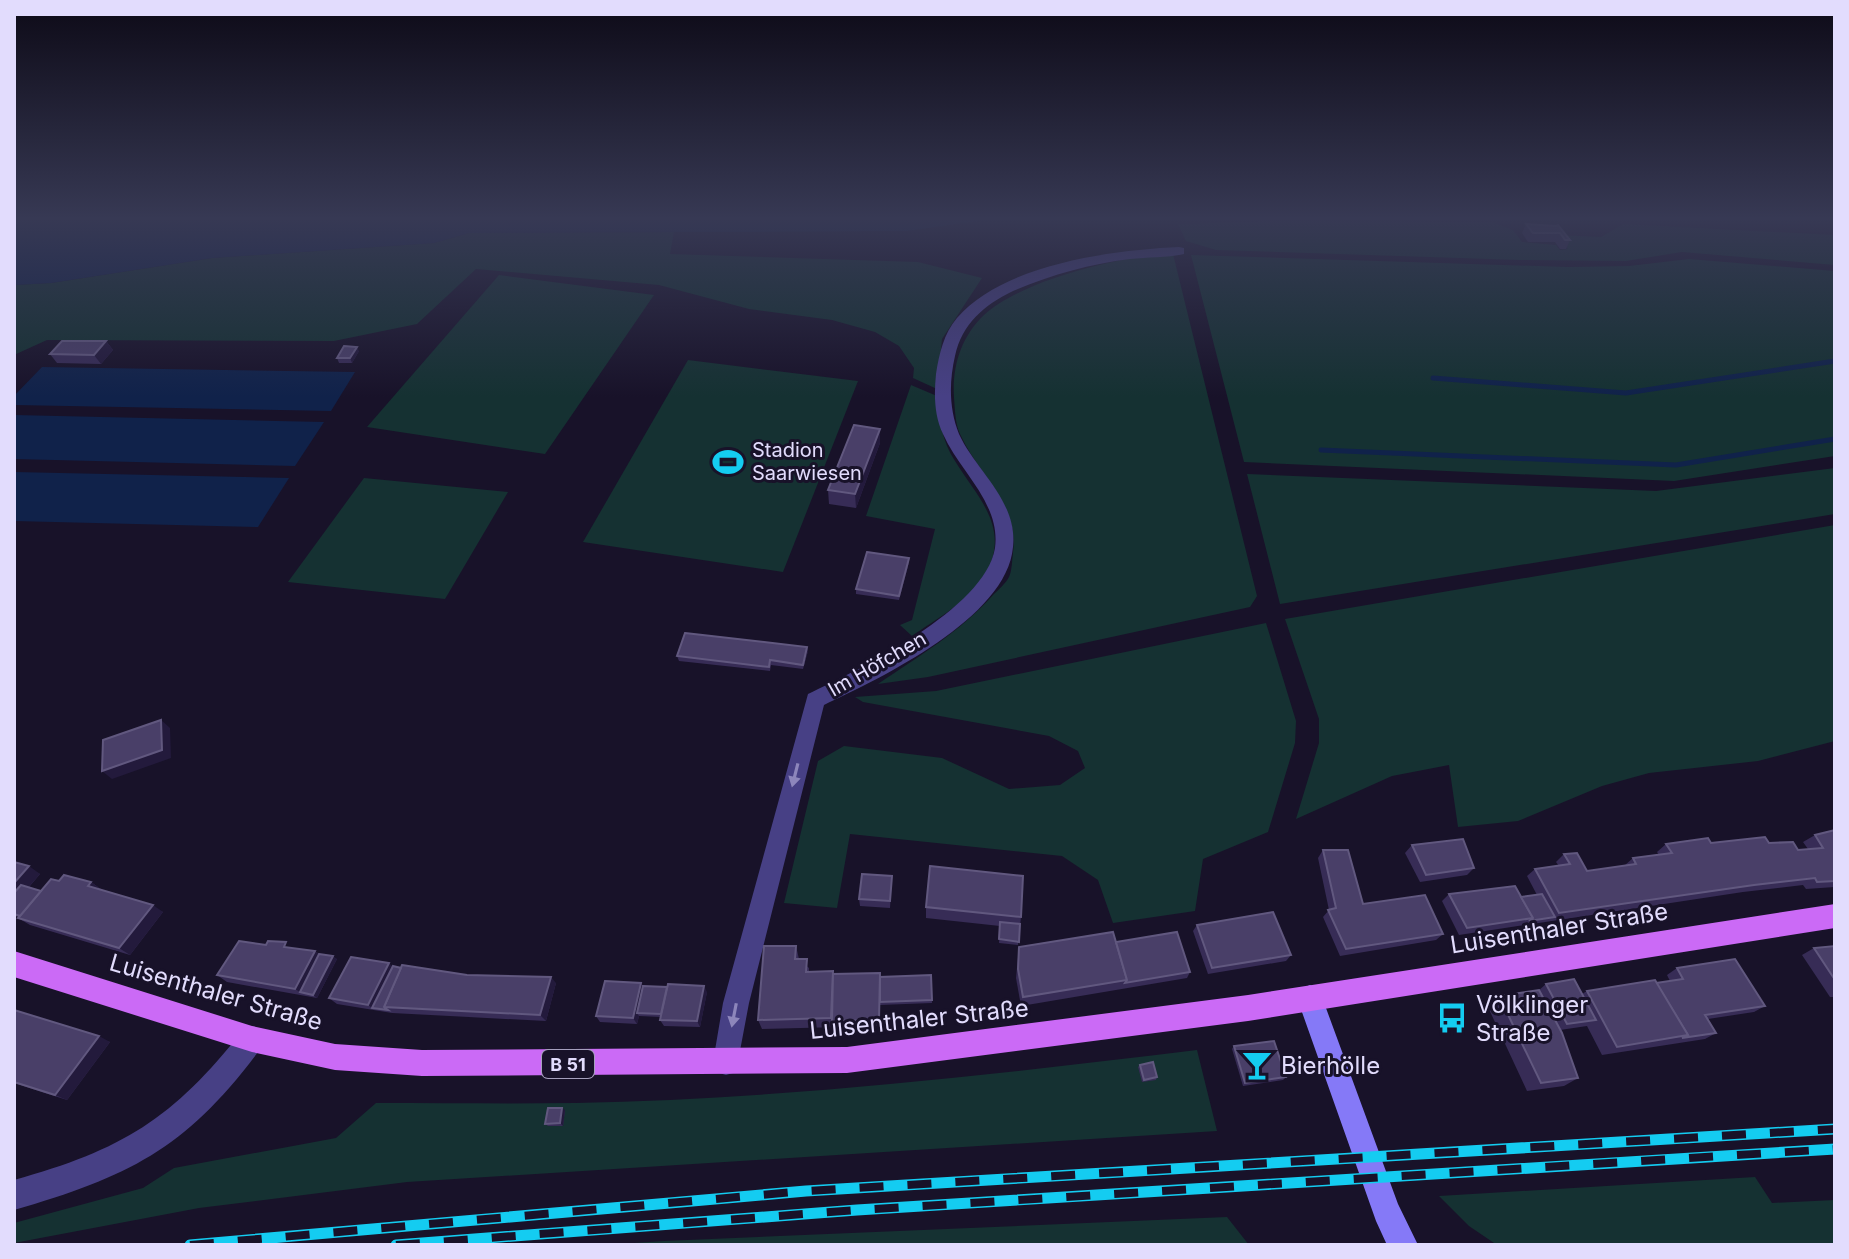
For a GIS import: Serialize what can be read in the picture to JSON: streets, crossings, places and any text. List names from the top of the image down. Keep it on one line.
{"streets":{"main road":["Luisenthaler Straße","B 51"],"street":["Im Höfchen"]},"crossings":[["Im Höfchen","Luisenthaler Straße"]],"one_way":["Im Höfchen"],"places":{"sports":["Stadion Saarwiesen"],"bus stop":["Völklinger Straße"],"bar":["Bierhölle"]}}
